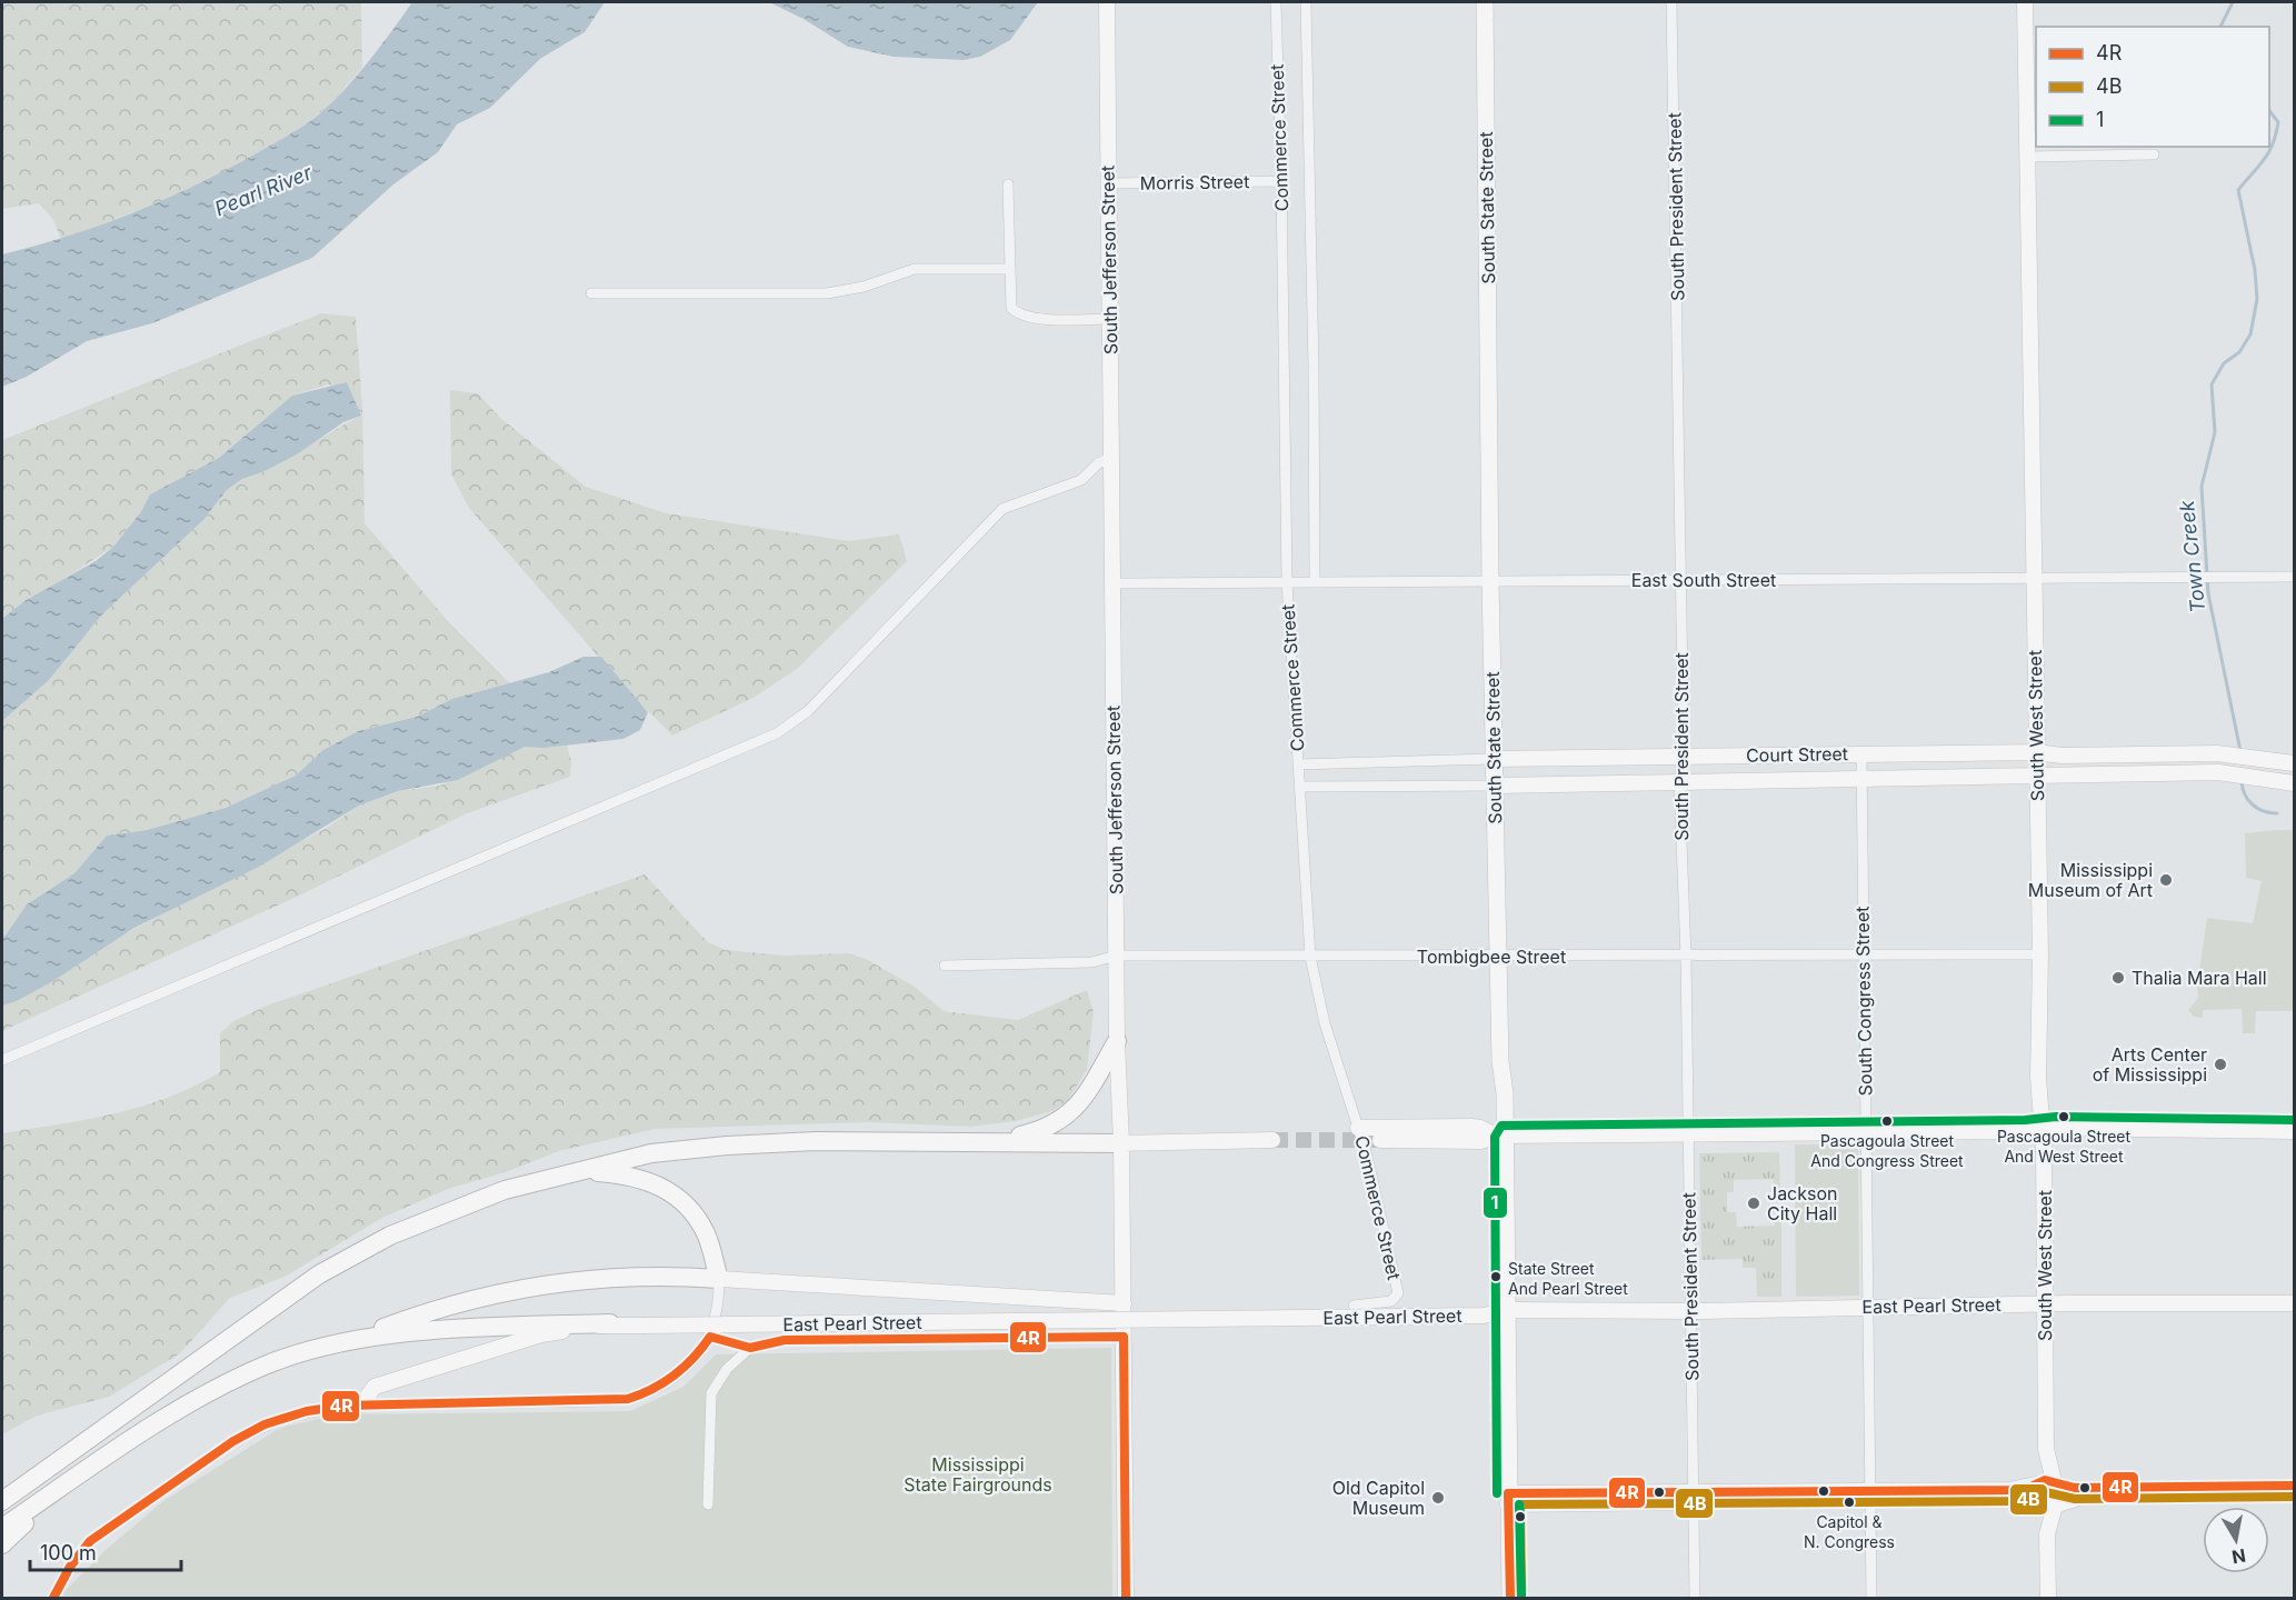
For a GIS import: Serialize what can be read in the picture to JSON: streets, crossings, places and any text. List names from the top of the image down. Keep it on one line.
{"streets":{"main road":["South State Street"],"street":["Commerce Street","Morris Street","South President Street","South Jefferson Street","East South Street","South West Street","Court Street","Tombigbee Street","South Congress Street","East Pearl Street"]},"crossings":[["Commerce Street","Morris Street"],["Commerce Street","East South Street"],["Commerce Street","Court Street"],["Commerce Street","Tombigbee Street"],["Morris Street","South Jefferson Street"],["South President Street","East South Street"],["South President Street","Court Street"],["South President Street","Tombigbee Street"],["South President Street","East Pearl Street"],["South State Street","East South Street"],["South State Street","Court Street"],["South State Street","Tombigbee Street"],["South State Street","East Pearl Street"],["South Jefferson Street","East South Street"],["South Jefferson Street","Tombigbee Street"],["East South Street","South West Street"],["South West Street","Court Street"],["South West Street","Tombigbee Street"],["South West Street","East Pearl Street"],["Court Street","South Congress Street"],["Tombigbee Street","South Congress Street"],["South Congress Street","East Pearl Street"]],"water":["Pearl River","Town Creek"],"parks":["Mississippi State Fairgrounds"],"places":["Mississippi Museum of Art","Thalia Mara Hall","Arts Center of Mississippi","Pascagoula Street And West Street","Pascagoula Street And Congress Street","Jackson City Hall","State Street And Pearl Street","Old Capitol Museum","Capitol & N. Congress"],"lines":["transit line 1","transit line 4R","transit line 4B"],"legend":["4R","4B","1"],"scale_bar":"100 m","north":"bottom"}
